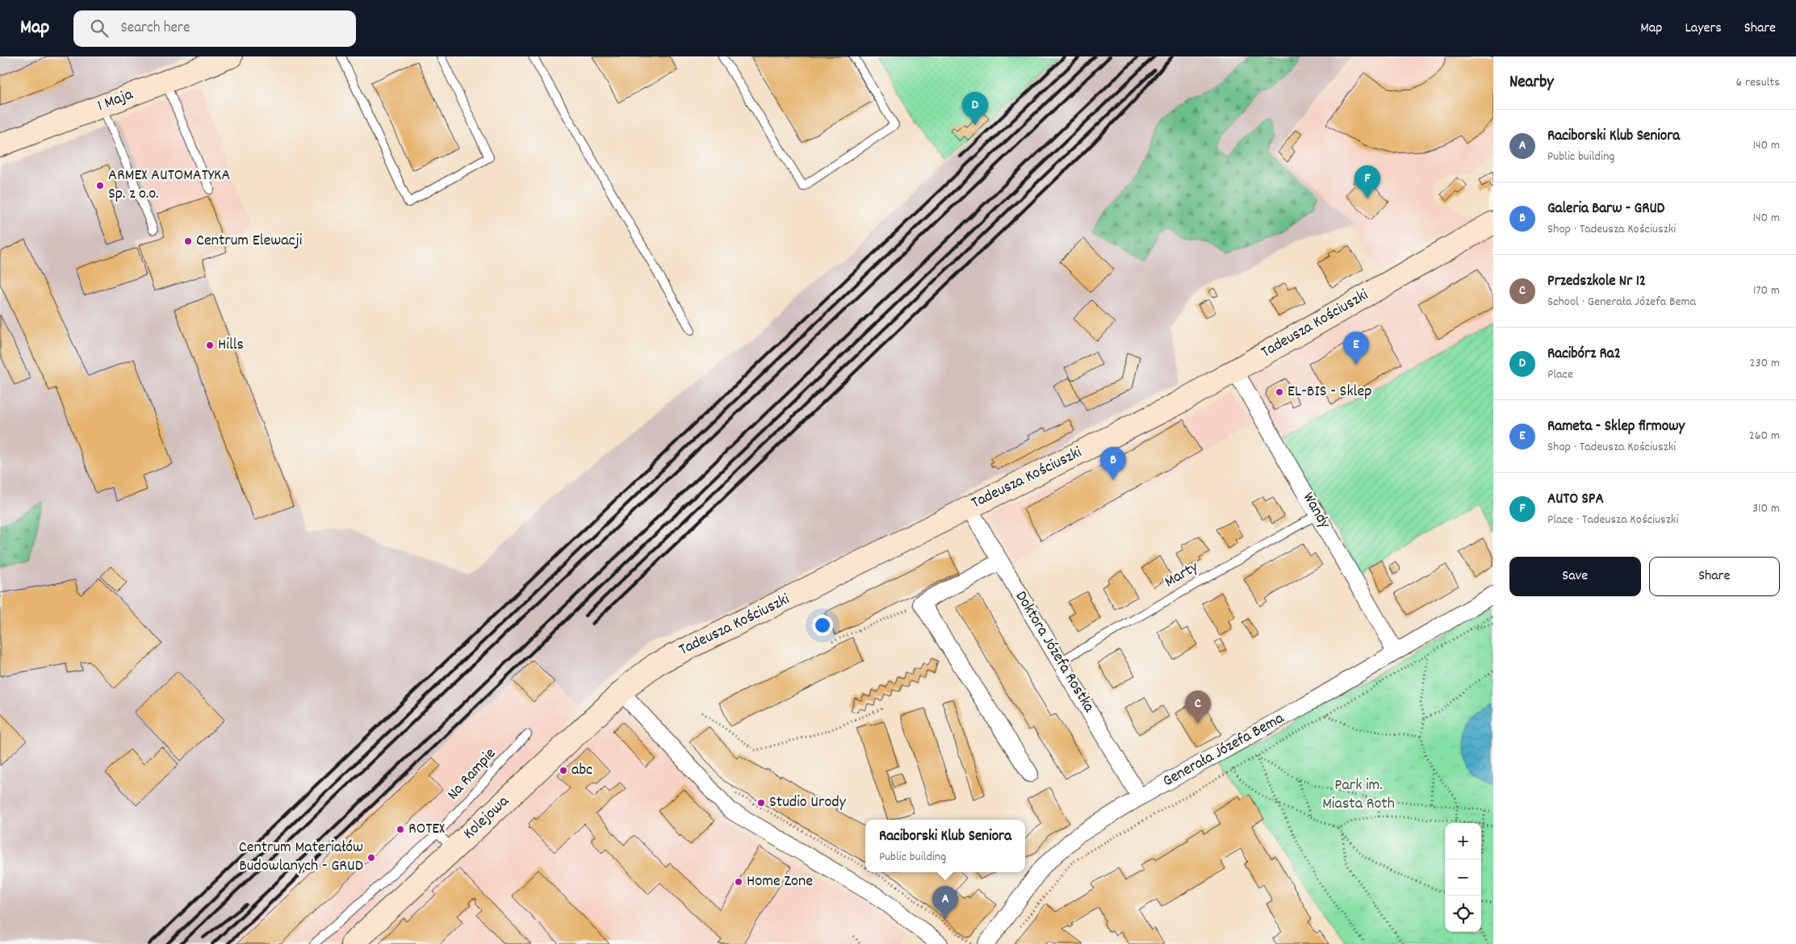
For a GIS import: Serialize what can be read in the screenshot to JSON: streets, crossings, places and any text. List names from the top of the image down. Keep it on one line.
{"streets":{"main road":["1 Maja","Tadeusza Kościuszki","Kolejowa"],"street":["Wandy","Doktora Józefa Rostka","Generała Józefa Bema"],"lane":["Marty","Na Rampie"]},"crossings":[["Tadeusza Kościuszki","Wandy"],["Tadeusza Kościuszki","Doktora Józefa Rostka"],["Tadeusza Kościuszki","Kolejowa"],["Wandy","Marty"],["Wandy","Generała Józefa Bema"],["Marty","Doktora Józefa Rostka"],["Doktora Józefa Rostka","Generała Józefa Bema"]],"parks":["Park im. Miasta Roth"],"places":["ARMEX AUTOMATYKA Sp. z o.o.","Centrum Elewacji","Hills","EL-BIS - Sklep","abc","Studio Urody","ROTEX","Centrum Materiałów Budowlanych - GRUD","Home Zone"],"page":{"header":"Map","search":"Search here","nav":["Map","Layers","Share"],"heading":["Nearby","6 results"],"pins":["D","F","E","B","C","A"],"list":[{"mark":"A","name":"Raciborski Klub Seniora","note":"Public building","value":"140 m"},{"mark":"B","name":"Galeria Barw - GRUD","note":"Shop · Tadeusza Kościuszki","value":"140 m"},{"mark":"C","name":"Przedszkole Nr 12","note":"School · Generała Józefa Bema","value":"170 m"},{"mark":"D","name":"Racibórz Ra2","note":"Place","value":"230 m"},{"mark":"E","name":"Rameta - Sklep firmowy","note":"Shop · Tadeusza Kościuszki","value":"260 m"},{"mark":"F","name":"AUTO SPA","note":"Place · Tadeusza Kościuszki","value":"310 m"}],"buttons":["Save","Share"],"popup":["Raciborski Klub Seniora","Public building"],"map_buttons":["+","−"]}}
